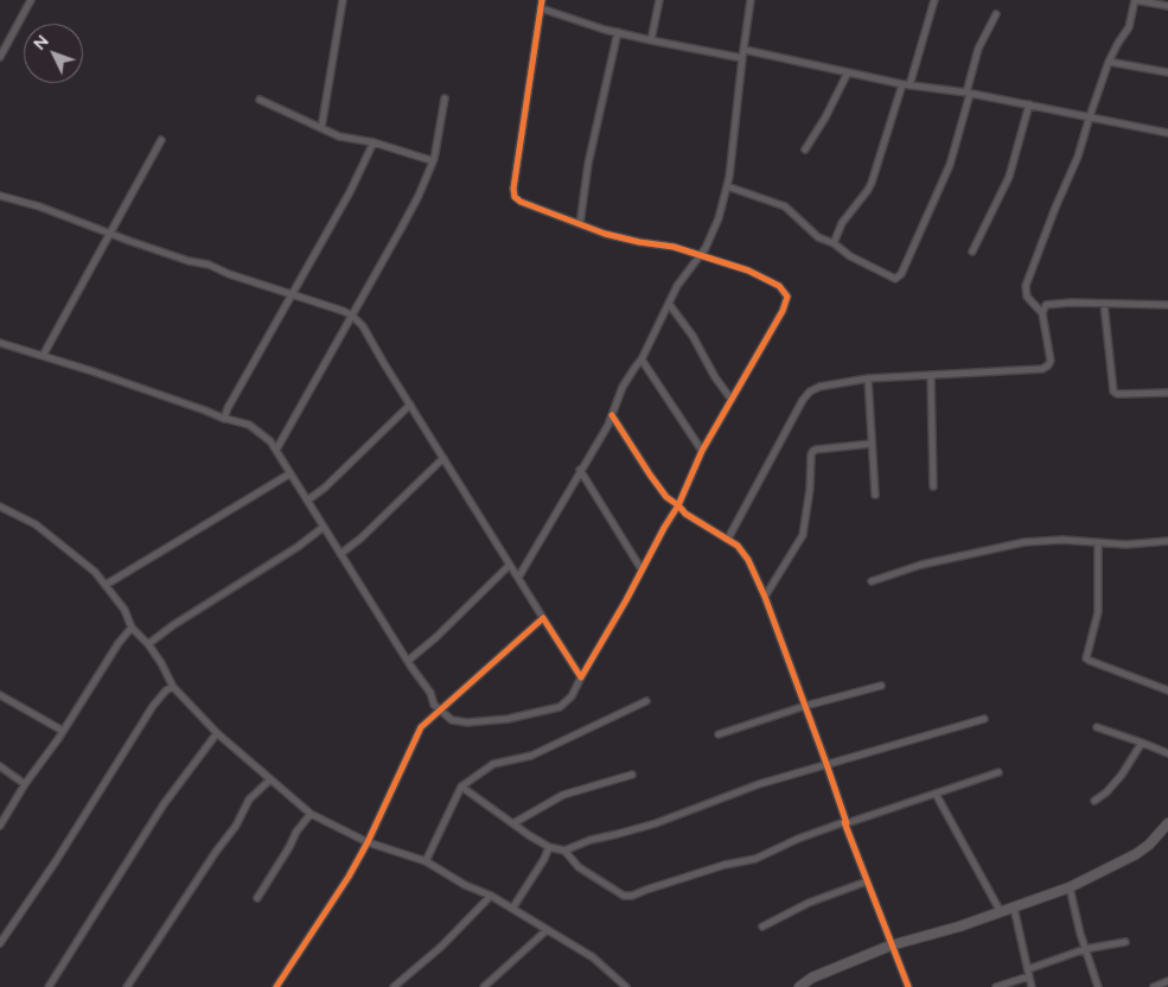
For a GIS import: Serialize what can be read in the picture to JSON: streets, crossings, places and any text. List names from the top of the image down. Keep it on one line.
{"north":"top left"}
